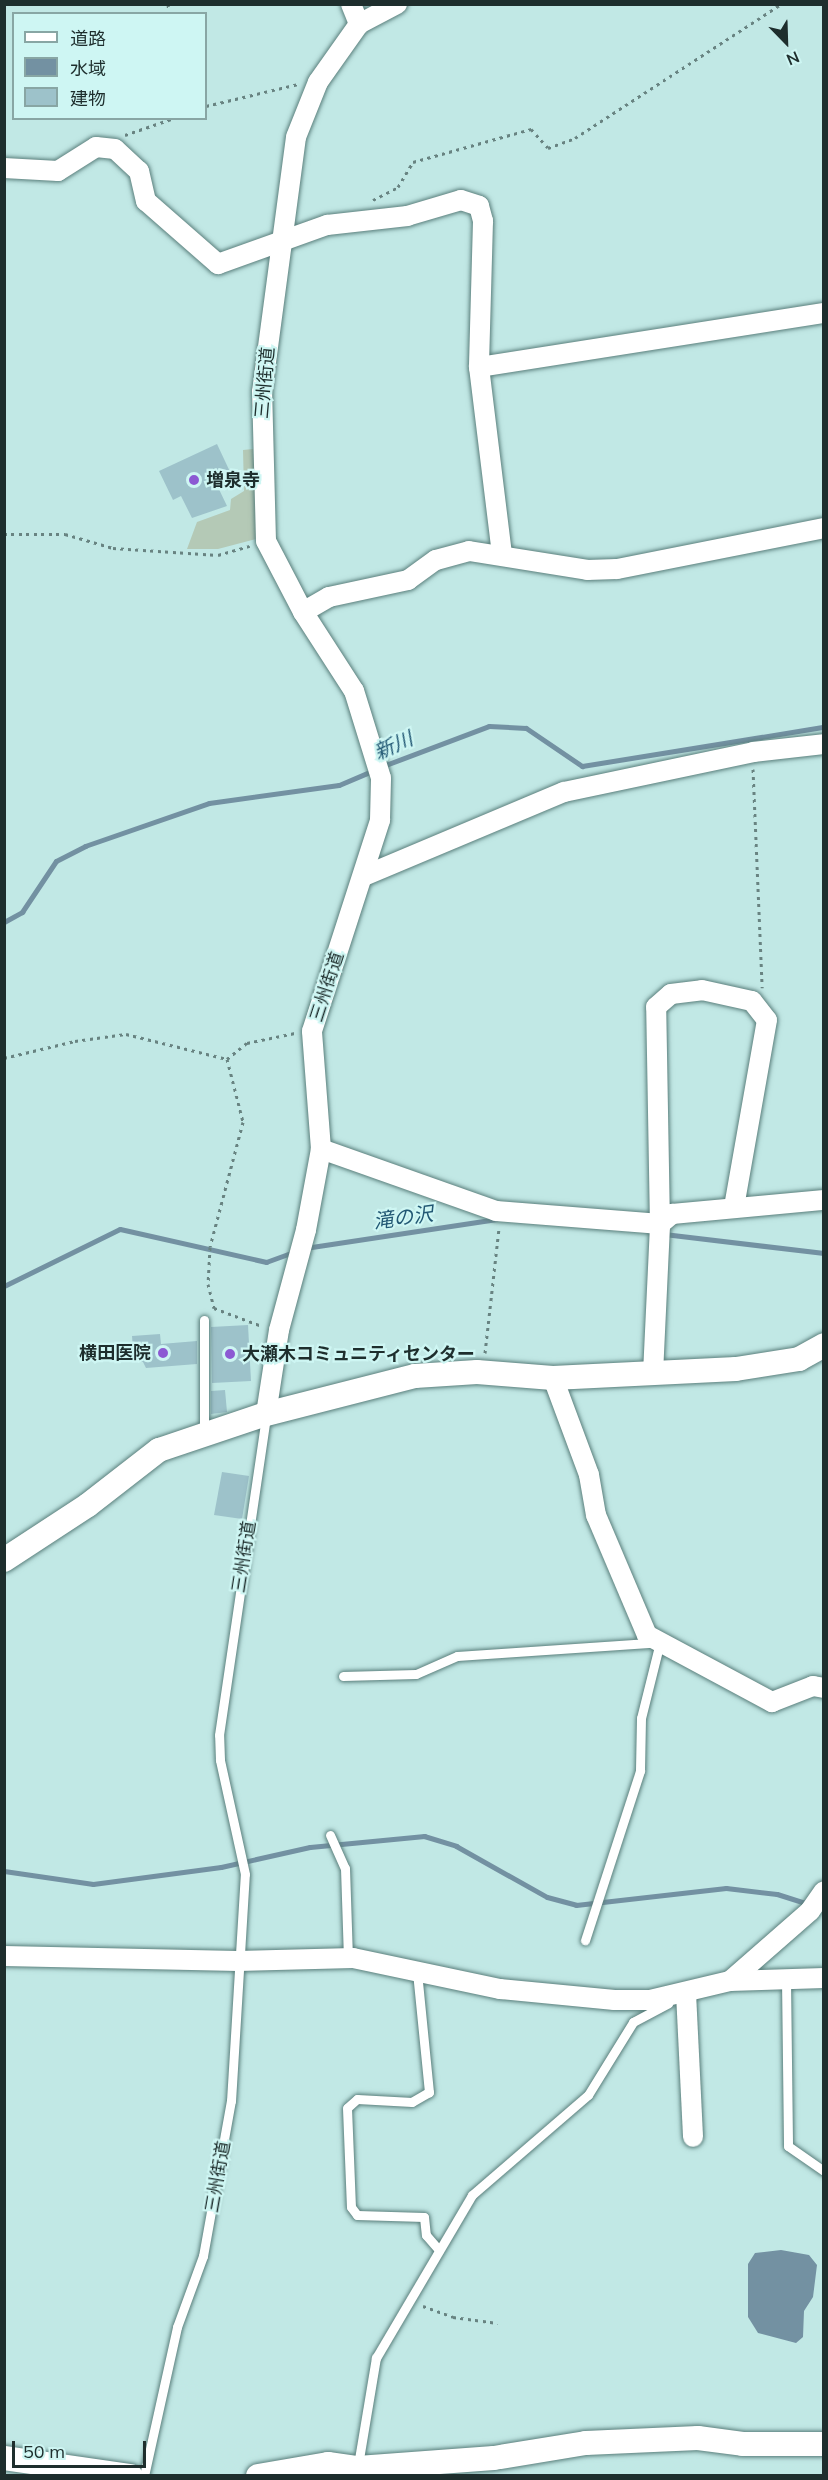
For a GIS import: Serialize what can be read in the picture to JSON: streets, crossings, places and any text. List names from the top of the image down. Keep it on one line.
{"streets":{"street":["三州街道"]},"water":["新川","滝の沢"],"places":["増泉寺","横田医院","大瀬木コミュニティセンター"],"legend":["道路","水域","建物"],"scale_bar":"50 m","north":"bottom right"}
